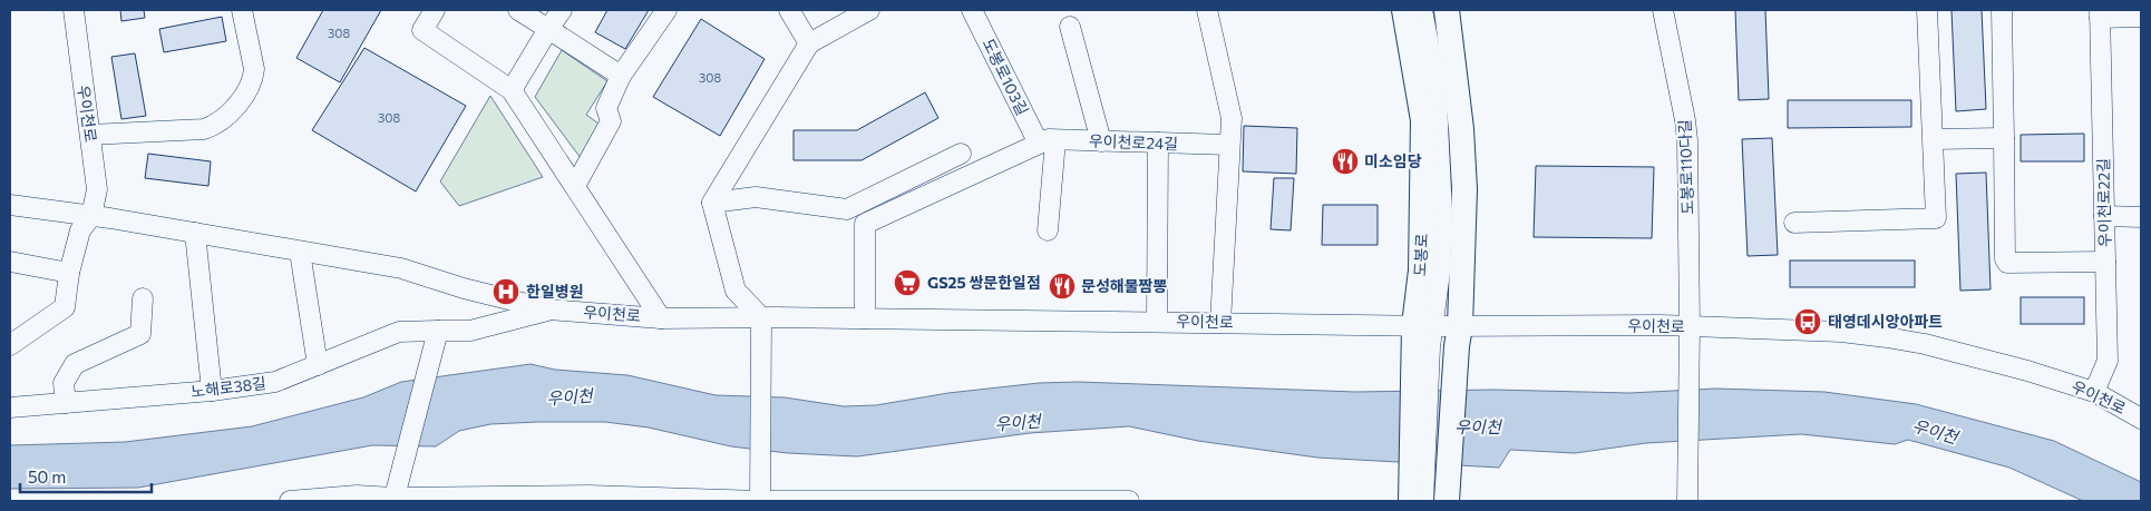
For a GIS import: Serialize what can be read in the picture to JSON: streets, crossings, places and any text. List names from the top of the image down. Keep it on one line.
{"streets":{"main road":["도봉로"],"street":["도봉로103길","우이천로","우이천로24길","도봉로110다길","우이천로22길","노해로38길"]},"crossings":[["도봉로103길","우이천로24길"],["우이천로","우이천로24길"],["우이천로","도봉로110다길"],["우이천로","우이천로22길"],["우이천로","도봉로"],["우이천로","노해로38길"]],"water":["우이천"],"places":{"restaurant":["미소임당","문성해물짬뽕"],"supermarket":["GS25 쌍문한일점"],"hospital":["한일병원"],"bus stop":["태영데시앙아파트"]},"house_numbers":["308","308","308"],"scale_bar":"50 m"}
